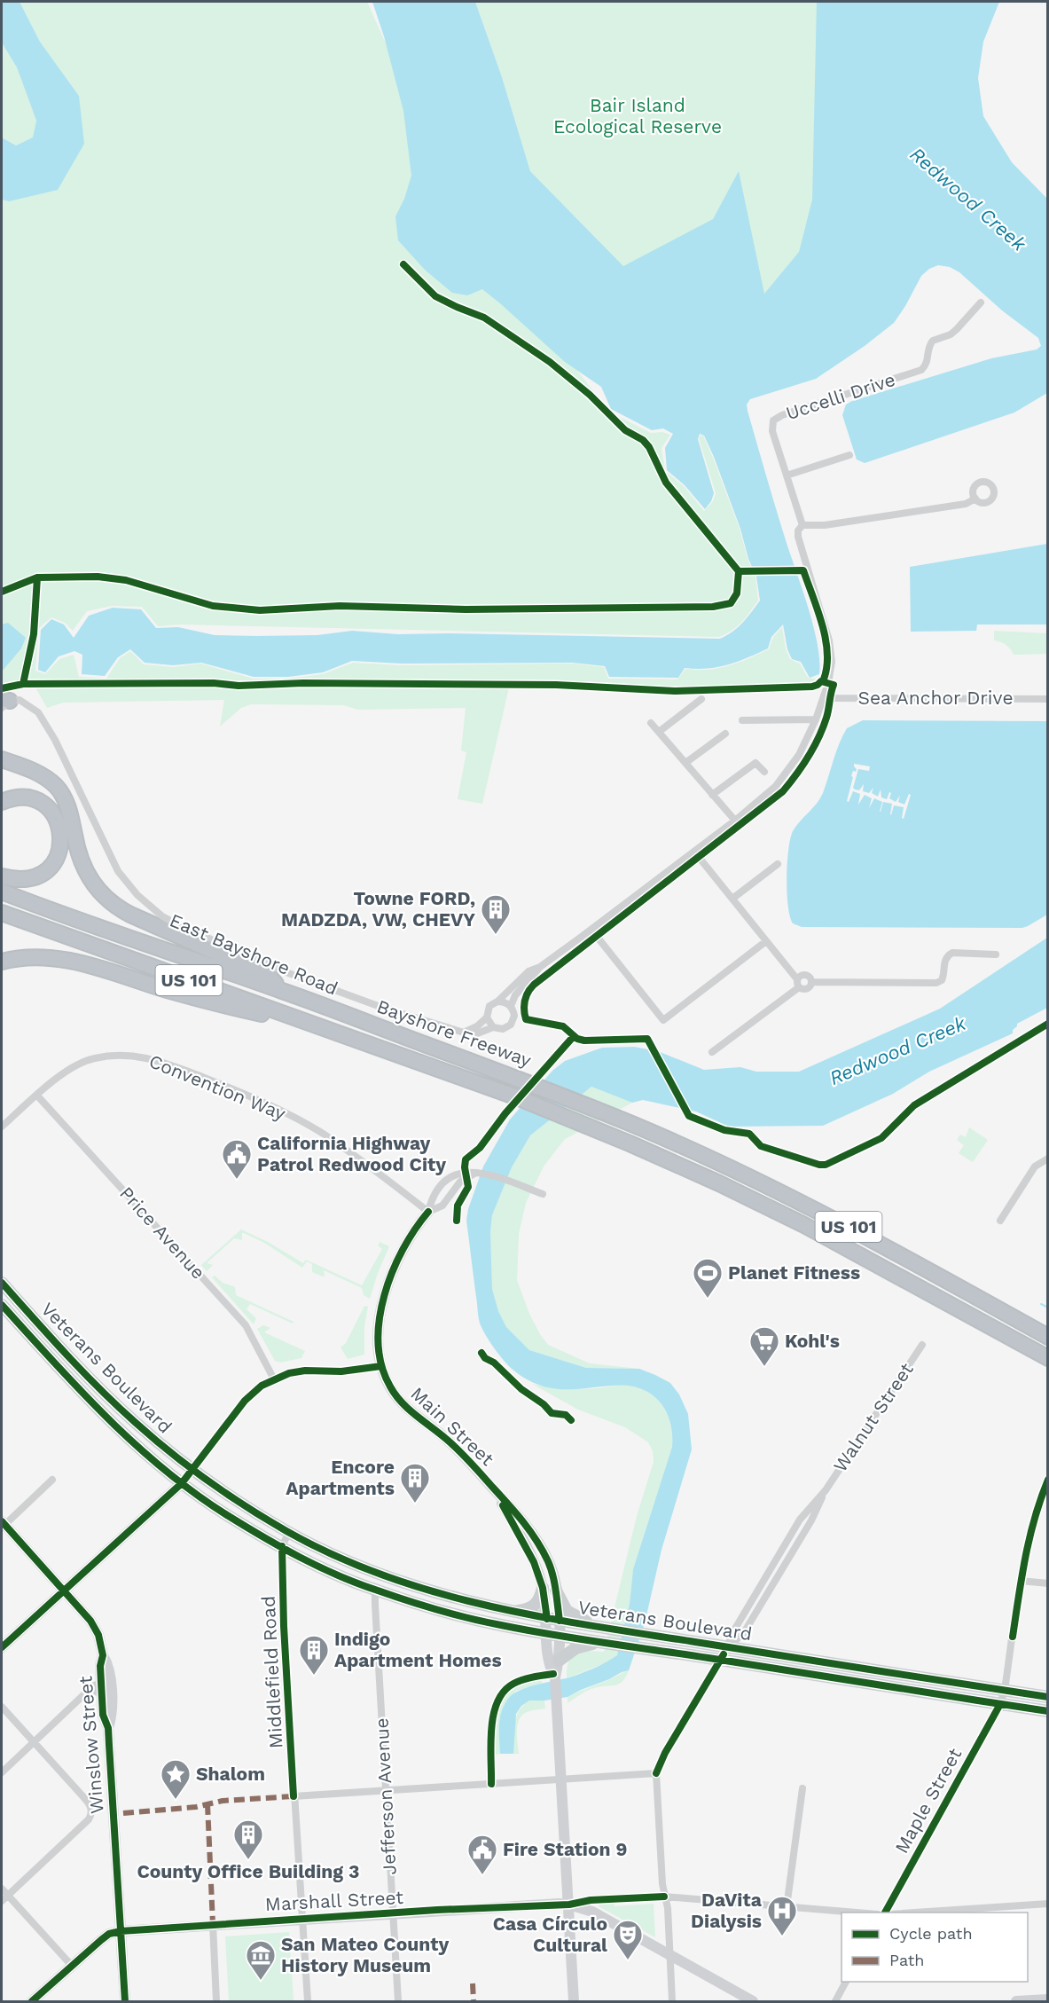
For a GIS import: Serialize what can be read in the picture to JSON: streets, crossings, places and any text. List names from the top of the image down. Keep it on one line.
{"streets":{"highway":["US 101","Bayshore Freeway"],"main road":["Veterans Boulevard"],"street":["Uccelli Drive","Sea Anchor Drive","East Bayshore Road","Convention Way","Price Avenue","Walnut Street","Main Street","Middlefield Road","Winslow Street","Jefferson Avenue","Maple Street","Marshall Street"]},"crossings":[["Uccelli Drive","Sea Anchor Drive"],["Convention Way","Price Avenue"],["Convention Way","Main Street"],["Veterans Boulevard","Walnut Street"],["Veterans Boulevard","Main Street"],["Veterans Boulevard","Middlefield Road"],["Veterans Boulevard","Jefferson Avenue"],["Veterans Boulevard","Maple Street"],["Walnut Street","Marshall Street"],["Main Street","Marshall Street"],["Middlefield Road","Marshall Street"],["Winslow Street","Marshall Street"],["Jefferson Avenue","Marshall Street"]],"water":["Redwood Creek"],"parks":["Bair Island Ecological Reserve"],"places":{"building":["Towne FORD, MADZDA, VW, CHEVY","Encore Apartments","Indigo Apartment Homes","County Office Building 3"],"public building":["California Highway Patrol Redwood City","Fire Station 9"],"sports":["Planet Fitness"],"supermarket":["Kohl's"],"place":["Shalom"],"hospital":["DaVita Dialysis"],"theatre":["Casa Círculo Cultural"],"museum":["San Mateo County History Museum"]},"legend":["Cycle path","Path"]}
